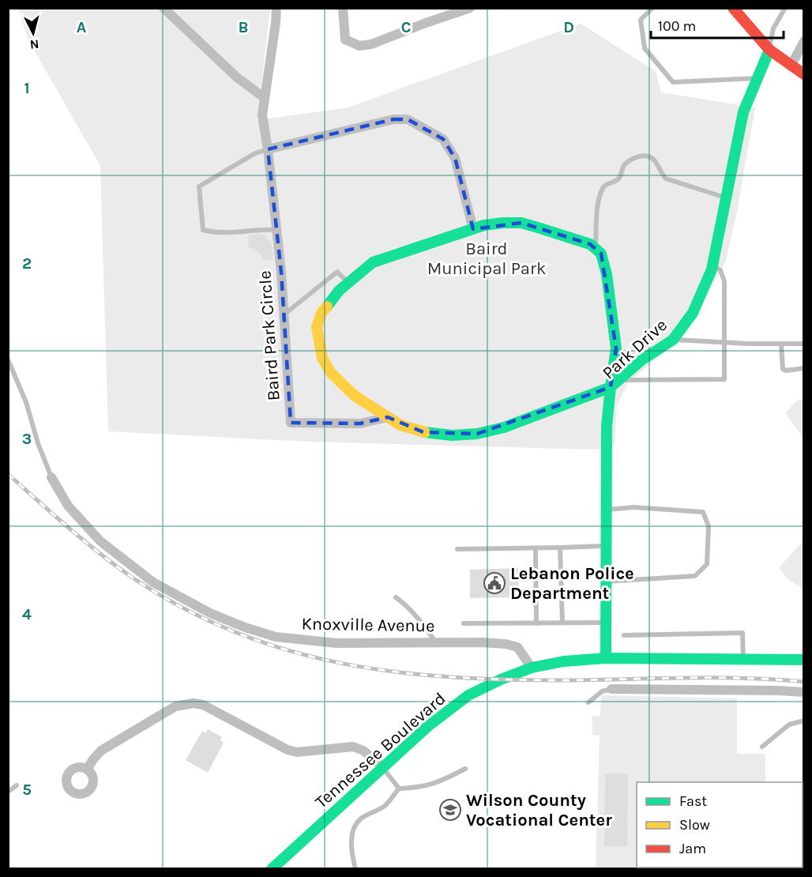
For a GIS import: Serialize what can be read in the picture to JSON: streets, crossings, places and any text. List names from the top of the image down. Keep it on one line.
{"streets":{"street":["Baird Park Circle","Park Drive","Knoxville Avenue","Tennessee Boulevard"]},"crossings":[["Park Drive","Tennessee Boulevard"],["Knoxville Avenue","Tennessee Boulevard"]],"parks":["Baird Municipal Park"],"places":{"public building":["Lebanon Police Department"],"school or university":["Wilson County Vocational Center"]},"legend":["Fast","Slow","Jam"],"scale_bar":"100 m","north":"bottom","grid":{"columns":["A","B","C","D"],"rows":["1","2","3","4","5"]}}
